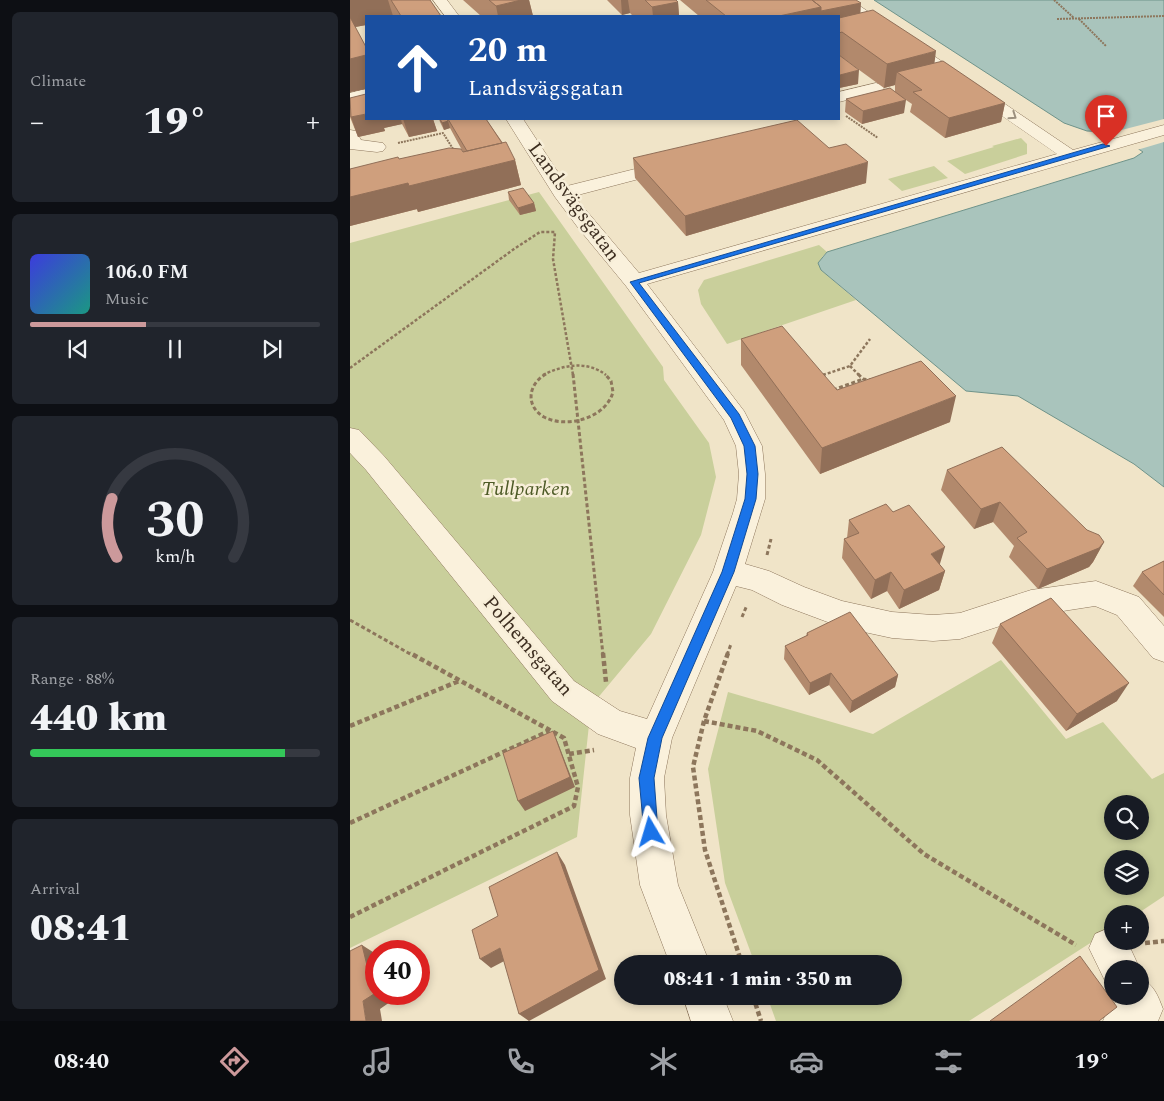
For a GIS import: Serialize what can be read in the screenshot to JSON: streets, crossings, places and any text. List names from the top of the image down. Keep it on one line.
{"streets":{"street":["Landsvägsgatan","Polhemsgatan"]},"crossings":[["Landsvägsgatan","Polhemsgatan"]],"parks":["Tullparken"],"page":{"tile":["Climate",["Range · 88%","440 km"],["Arrival","08:41"]],"turn":["20 m","Landsvägsgatan"],"heat":["−","19°","+"],"song":["106.0 FM","Music"],"map_buttons":["+","−"],"limit":"40","trip":"08:41 · 1 min · 350 m","tabs":["08:40","19°"],"gauge":["30","km/h"]}}
